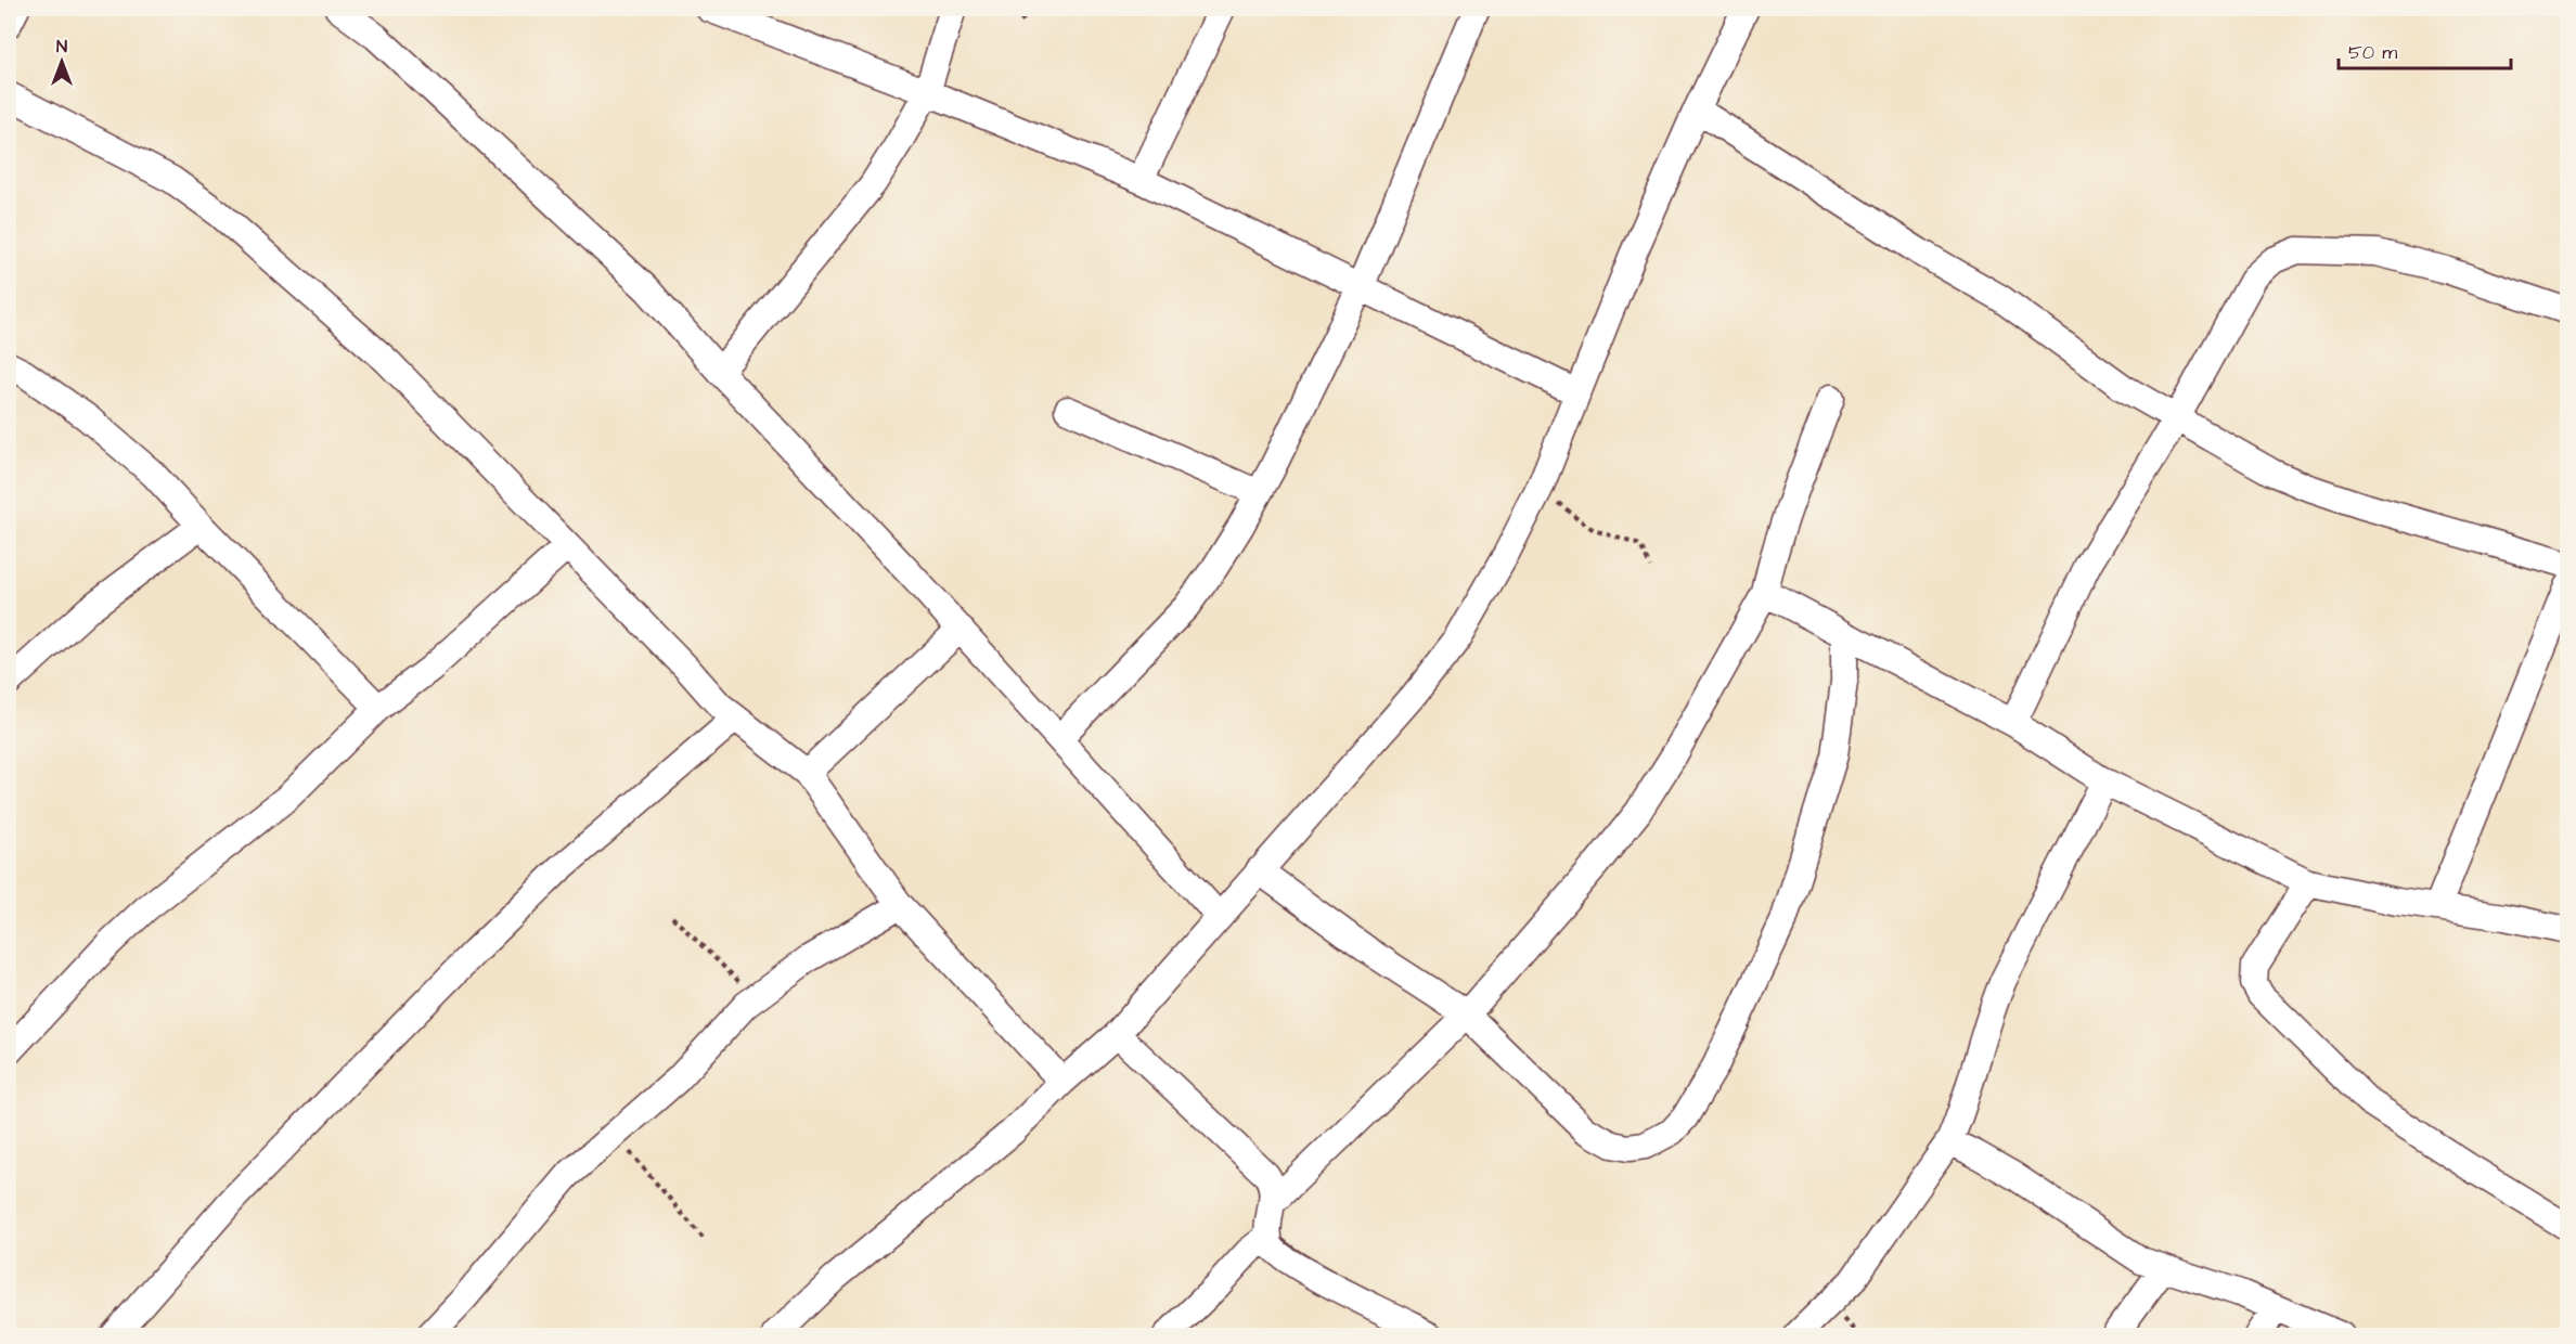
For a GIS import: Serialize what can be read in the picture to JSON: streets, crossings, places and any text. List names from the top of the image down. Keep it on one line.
{"scale_bar":"50 m","north":"top"}
